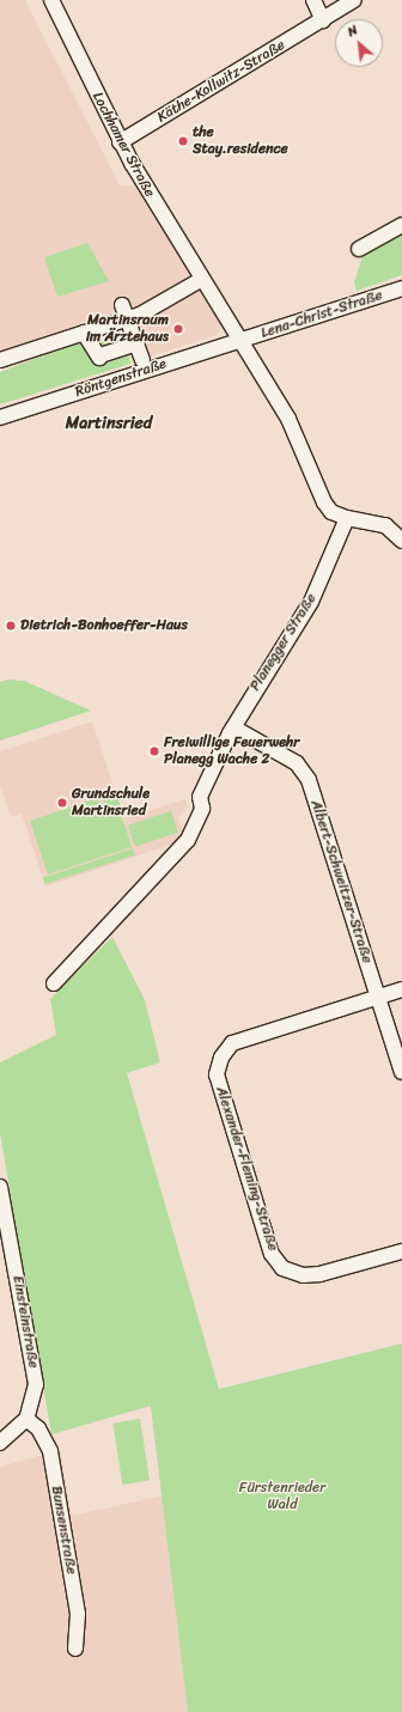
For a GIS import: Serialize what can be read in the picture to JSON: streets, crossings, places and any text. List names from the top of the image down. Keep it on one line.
{"streets":{"street":["Käthe-Kollwitz-Straße","Lochhamer Straße","Lena-Christ-Straße","Röntgenstraße","Planegger Straße","Albert-Schweitzer-Straße","Alexander-Fleming-Straße","Einsteinstraße","Bunsenstraße"]},"crossings":[["Käthe-Kollwitz-Straße","Lochhamer Straße"],["Lena-Christ-Straße","Röntgenstraße"],["Planegger Straße","Albert-Schweitzer-Straße"],["Albert-Schweitzer-Straße","Alexander-Fleming-Straße"],["Einsteinstraße","Bunsenstraße"]],"districts":["Martinsried"],"parks":["Fürstenrieder Wald"],"places":["the Stay.residence","Martinsraum im Ärztehaus","Dietrich-Bonhoeffer-Haus","Freiwillige Feuerwehr Planegg Wache 2","Grundschule Martinsried"],"north":"top left"}
